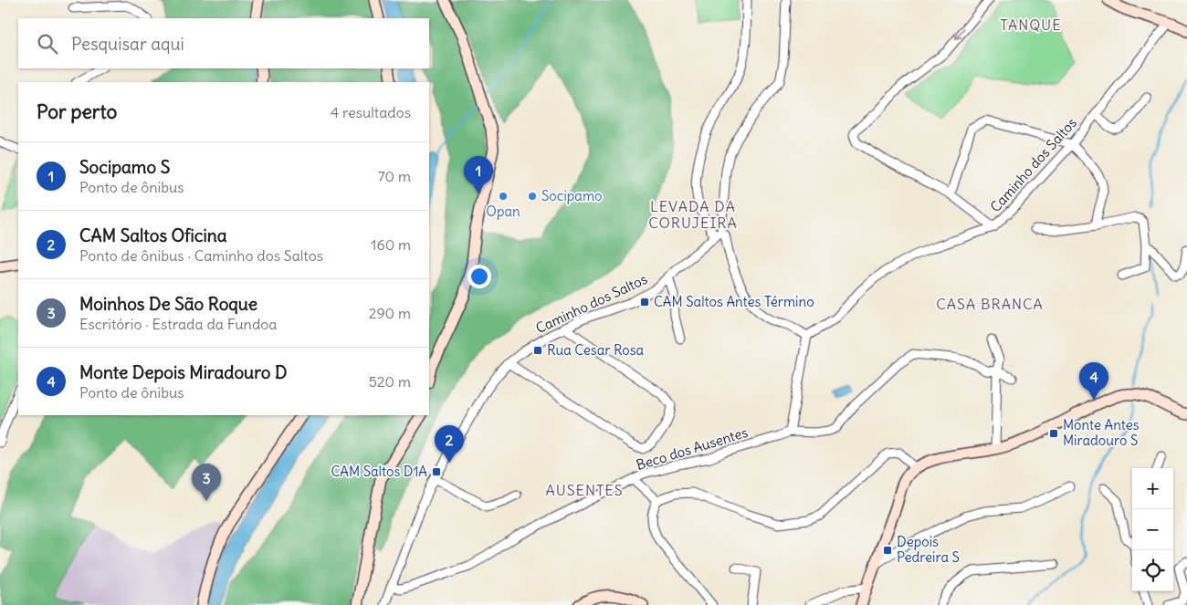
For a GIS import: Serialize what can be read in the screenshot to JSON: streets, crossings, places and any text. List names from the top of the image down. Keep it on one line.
{"streets":{"street":["Caminho dos Saltos","Beco dos Ausentes"]},"crossings":[["Caminho dos Saltos","Beco dos Ausentes"]],"districts":["TANQUE","LEVADA DA CORUJEIRA","CASA BRANCA","AUSENTES"],"places":{"other":["Opan","Socipamo"],"transit":["CAM Saltos Antes Término","Rua Cesar Rosa","Monte Antes Miradouro S","CAM Saltos D1A","Depois Pedreira S"]},"page":{"search":"Pesquisar aqui","heading":["Por perto","4 resultados"],"list":[{"mark":"1","name":"Socipamo S","note":"Ponto de ônibus","value":"70 m"},{"mark":"2","name":"CAM Saltos Oficina","note":"Ponto de ônibus · Caminho dos Saltos","value":"160 m"},{"mark":"3","name":"Moinhos De São Roque","note":"Escritório · Estrada da Fundoa","value":"290 m"},{"mark":"4","name":"Monte Depois Miradouro D","note":"Ponto de ônibus","value":"520 m"}],"pins":["1","4","2","3"],"map_buttons":["+","−"]}}
